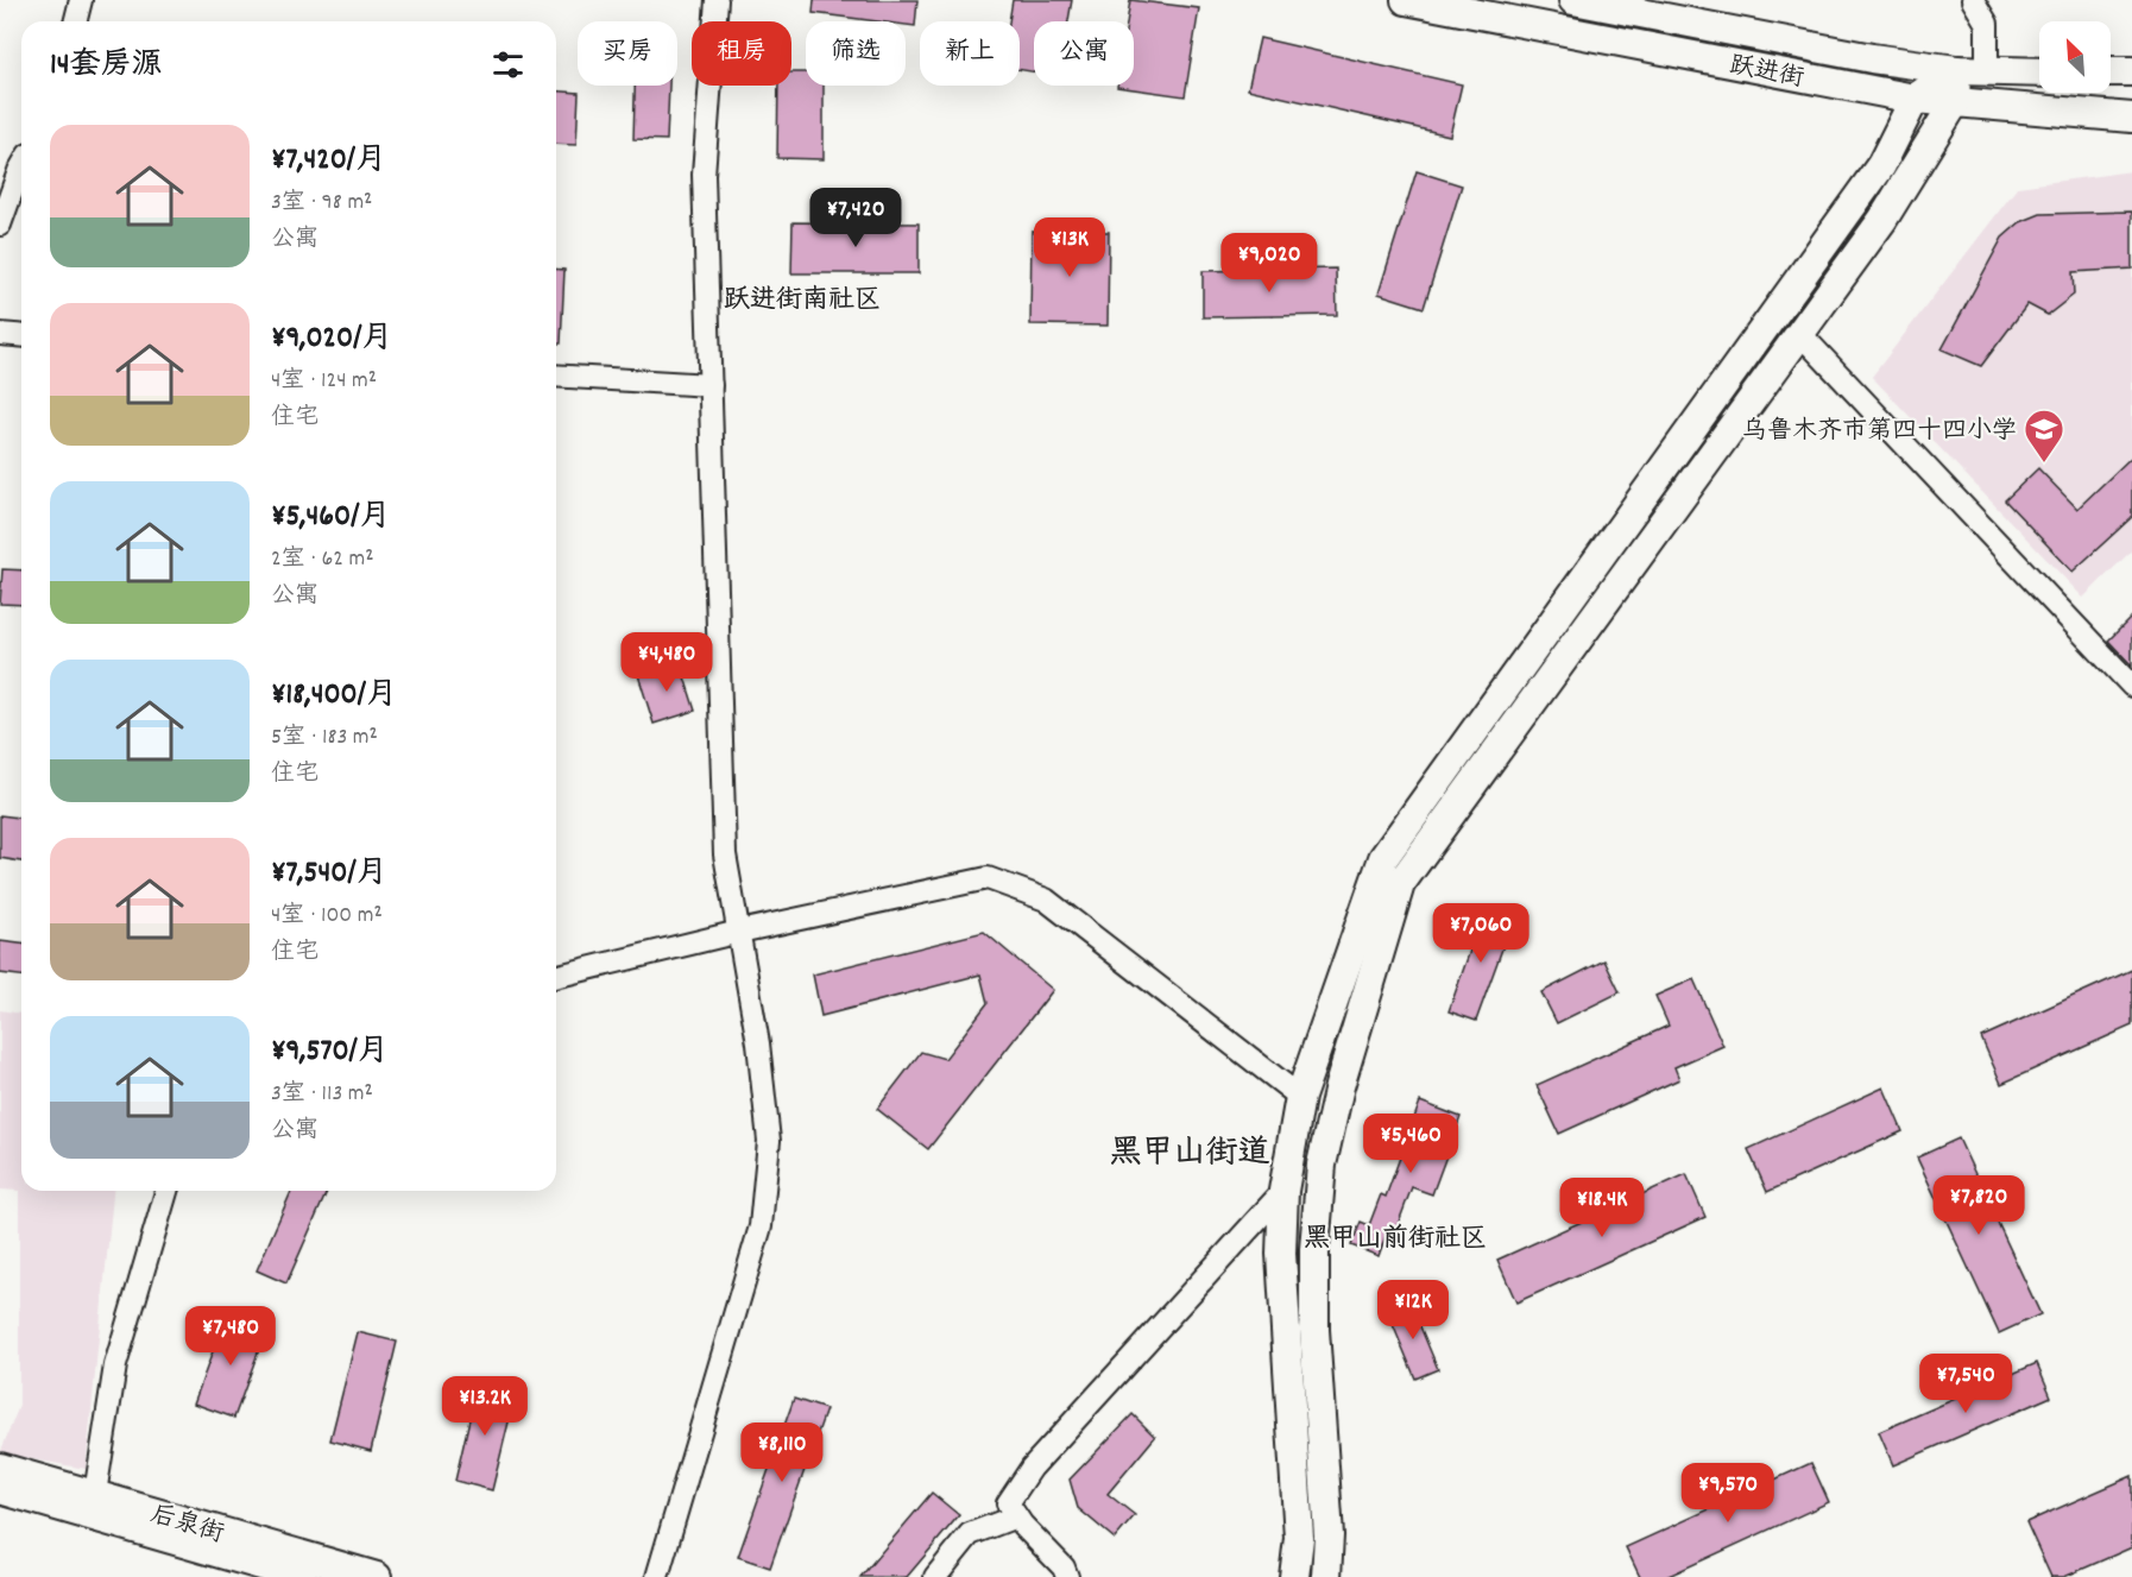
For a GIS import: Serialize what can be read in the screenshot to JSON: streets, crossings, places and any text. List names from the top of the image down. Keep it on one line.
{"streets":{"street":["跃进街","后泉街"]},"districts":["跃进街南社区","黑甲山街道","黑甲山前街社区"],"places":{"school or university":["乌鲁木齐市第四十四小学"]},"north":"top left","page":{"chip":["买房","租房","筛选","新上","公寓"],"heading":"14套房源","list":[{"name":"¥7,420/月","note":"3室 · 98 m² · 公寓"},{"name":"¥9,020/月","note":"4室 · 124 m² · 住宅"},{"name":"¥5,460/月","note":"2室 · 62 m² · 公寓"},{"name":"¥18,400/月","note":"5室 · 183 m² · 住宅"},{"name":"¥7,540/月","note":"4室 · 100 m² · 住宅"},{"name":"¥9,570/月","note":"3室 · 113 m² · 公寓"}],"price":["¥7,420","¥13K","¥9,020","¥4,480","¥7,060","¥5,460","¥7,820","¥18.4K","¥12K","¥7,480","¥7,540","¥13.2K","¥8,110","¥9,570"]}}
